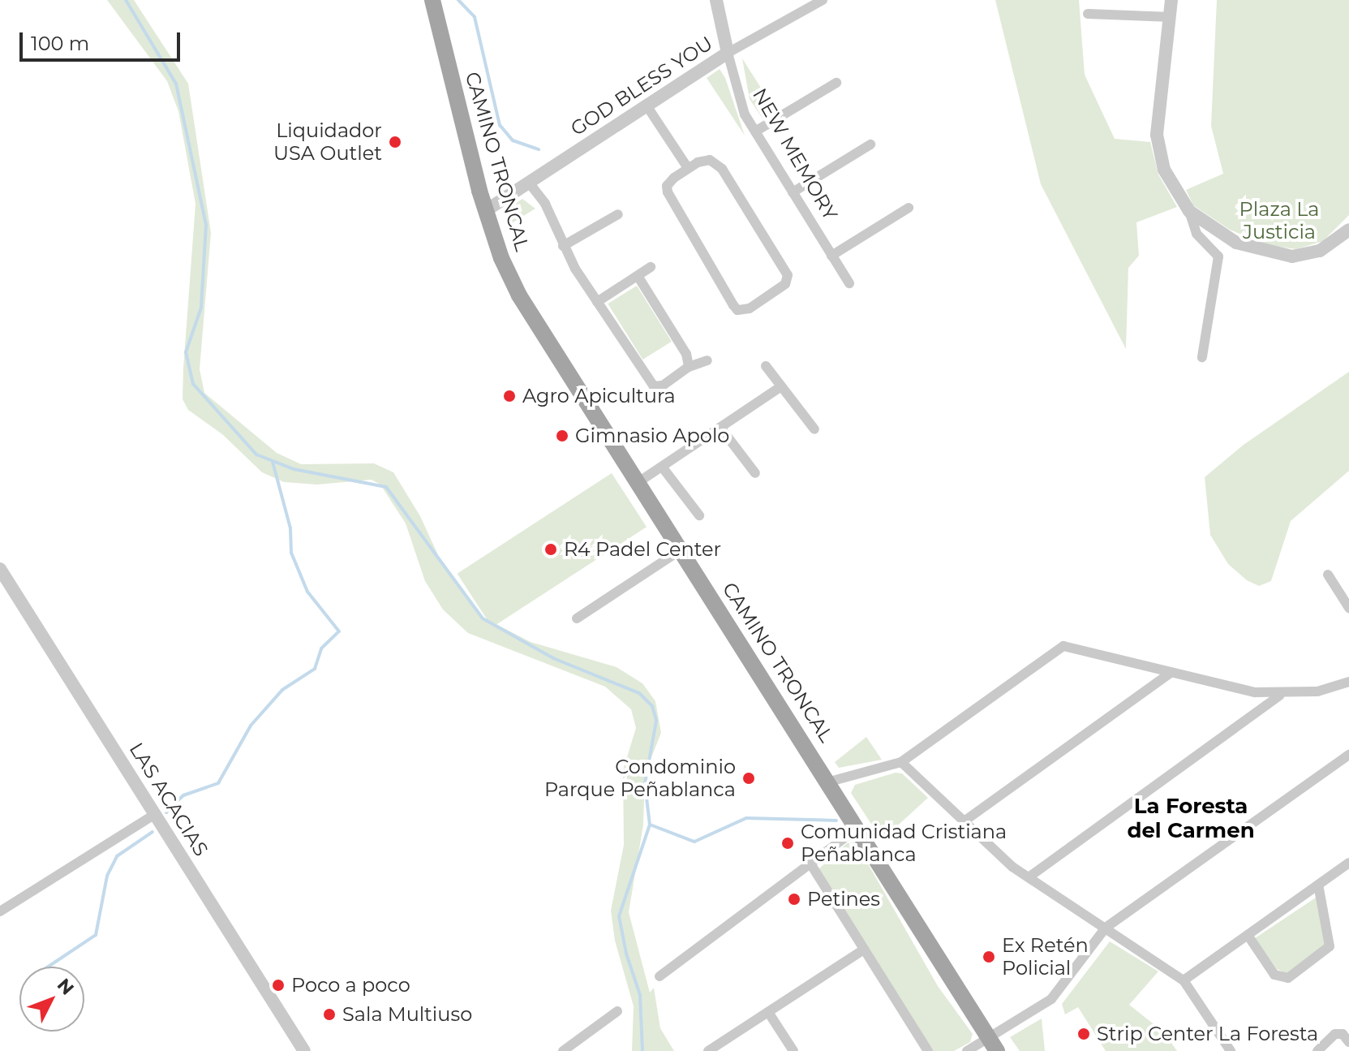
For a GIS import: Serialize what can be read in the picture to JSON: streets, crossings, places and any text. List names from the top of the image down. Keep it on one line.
{"streets":{"main road":["CAMINO TRONCAL"],"street":["GOD BLESS YOU","NEW MEMORY","LAS ACACIAS"]},"crossings":[["GOD BLESS YOU","NEW MEMORY"],["GOD BLESS YOU","CAMINO TRONCAL"]],"districts":["La Foresta del Carmen"],"parks":["Plaza La Justicia"],"places":["Liquidador USA Outlet","Agro Apicultura","Gimnasio Apolo","R4 Padel Center","Condominio Parque Peñablanca","Comunidad Cristiana Peñablanca","Petines","Ex Retén Policial","Poco a poco","Sala Multiuso","Strip Center La Foresta"],"scale_bar":"100 m","north":"top right"}
